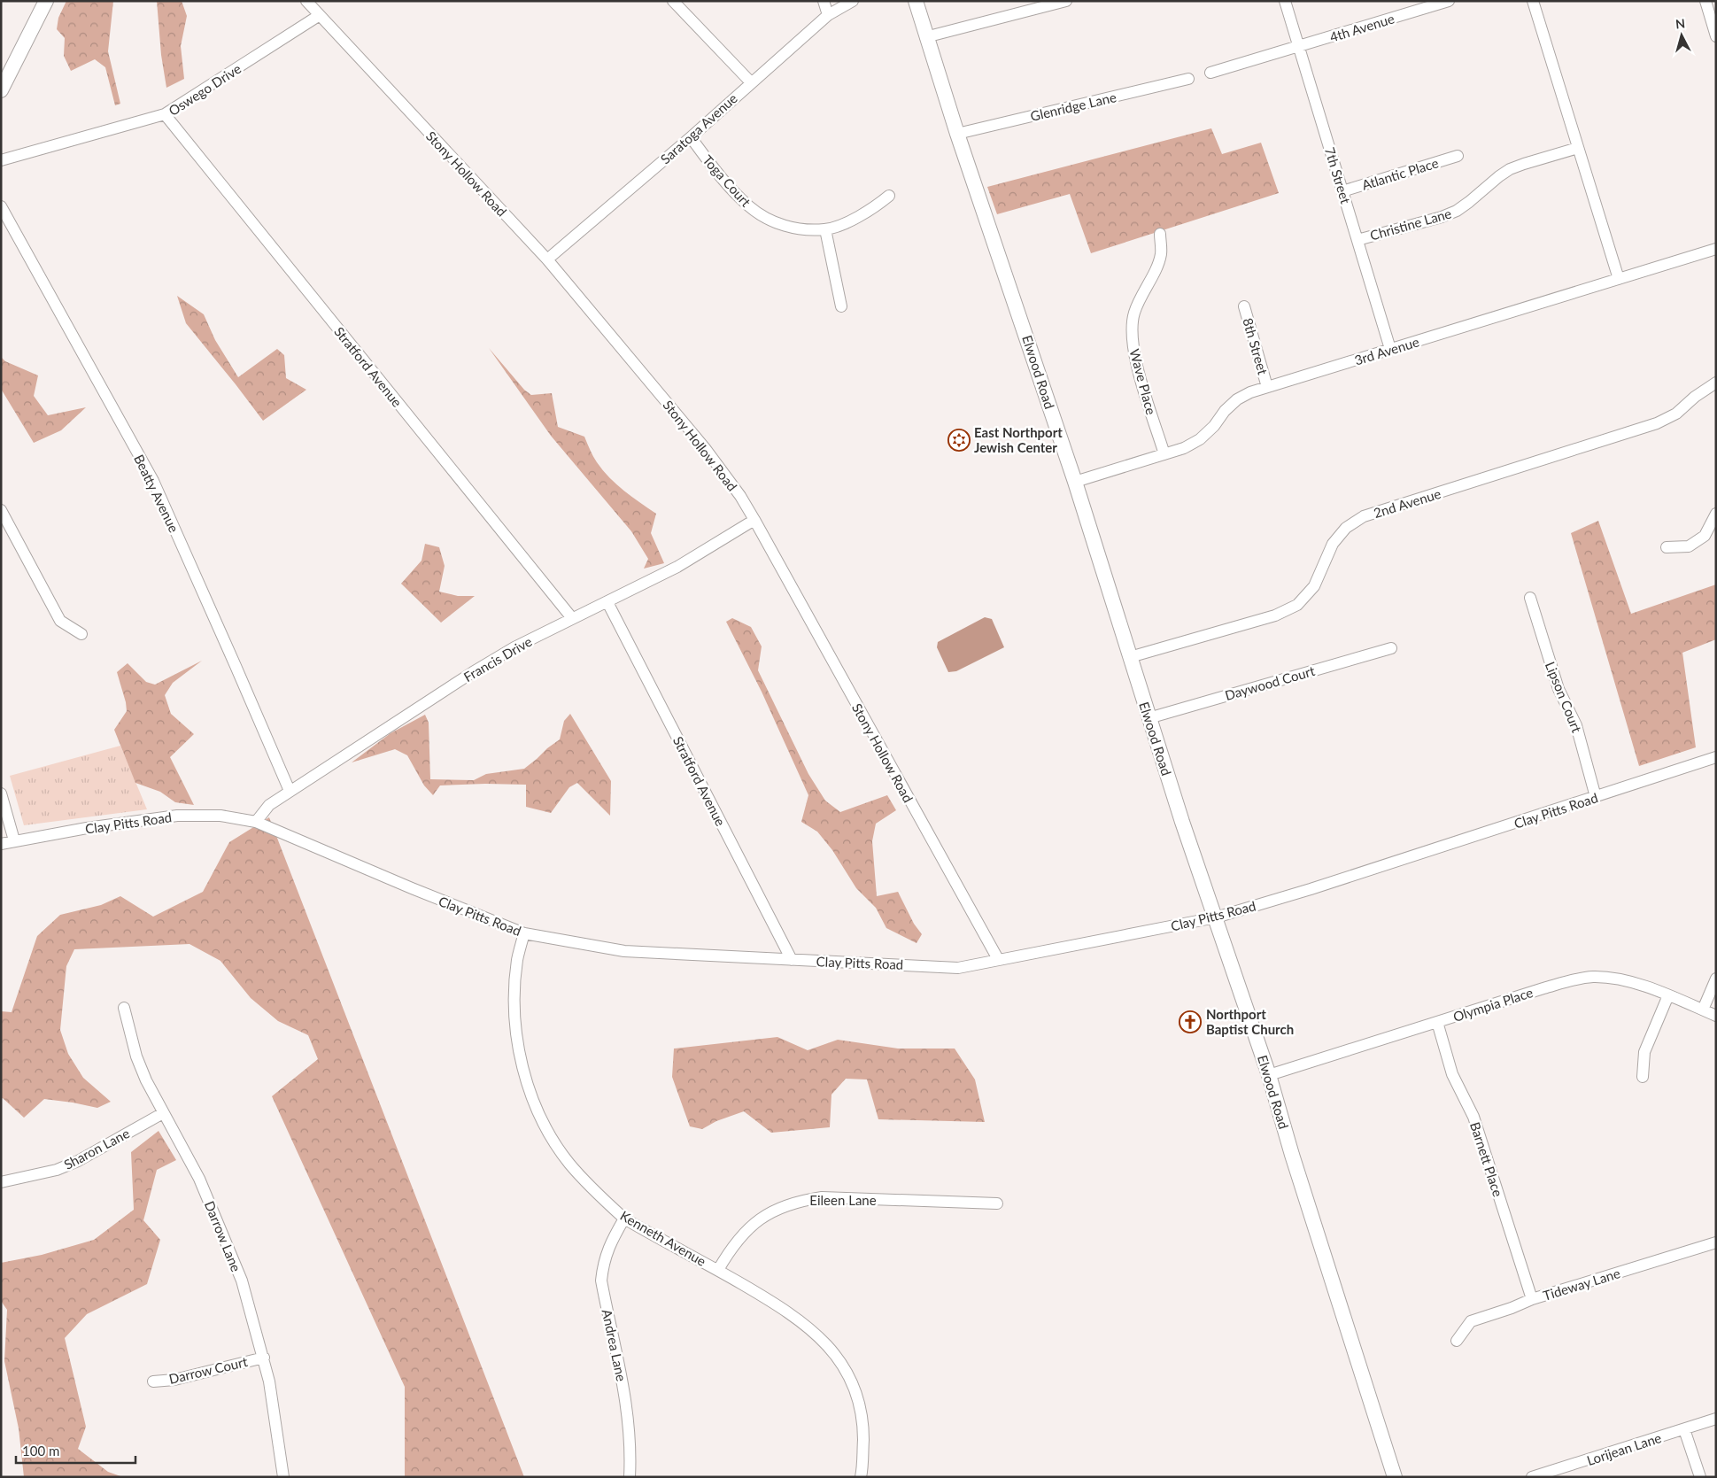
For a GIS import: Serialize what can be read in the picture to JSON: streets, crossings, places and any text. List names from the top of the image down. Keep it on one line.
{"streets":{"main road":["Elwood Road"],"street":["4th Avenue","Oswego Drive","Glenridge Lane","Saratoga Avenue","Stony Hollow Road","Atlantic Place","7th Street","Toga Court","Christine Lane","8th Street","3rd Avenue","Stratford Avenue","Wave Place","Beatty Avenue","2nd Avenue","Francis Drive","Daywood Court","Lipson Court","Clay Pitts Road","Olympia Place","Sharon Lane","Barnett Place","Eileen Lane","Darrow Lane","Kenneth Avenue","Tideway Lane","Andrea Lane","Darrow Court","Lorijean Lane"]},"crossings":[["4th Avenue","7th Street"],["Oswego Drive","Stony Hollow Road"],["Oswego Drive","Stratford Avenue"],["Glenridge Lane","Elwood Road"],["Saratoga Avenue","Stony Hollow Road"],["Saratoga Avenue","Toga Court"],["Stony Hollow Road","Francis Drive"],["Stony Hollow Road","Clay Pitts Road"],["Atlantic Place","7th Street"],["7th Street","Christine Lane"],["7th Street","3rd Avenue"],["8th Street","3rd Avenue"],["3rd Avenue","Elwood Road"],["3rd Avenue","Wave Place"],["Stratford Avenue","Francis Drive"],["Stratford Avenue","Clay Pitts Road"],["Elwood Road","2nd Avenue"],["Elwood Road","Daywood Court"],["Elwood Road","Clay Pitts Road"],["Elwood Road","Olympia Place"],["Beatty Avenue","Francis Drive"],["Francis Drive","Clay Pitts Road"],["Lipson Court","Clay Pitts Road"],["Clay Pitts Road","Kenneth Avenue"],["Olympia Place","Barnett Place"],["Sharon Lane","Darrow Lane"],["Barnett Place","Tideway Lane"],["Eileen Lane","Kenneth Avenue"],["Darrow Lane","Darrow Court"],["Kenneth Avenue","Andrea Lane"]],"places":{"synagogue":["East Northport Jewish Center"],"church":["Northport Baptist Church"]},"scale_bar":"100 m","north":"top"}
